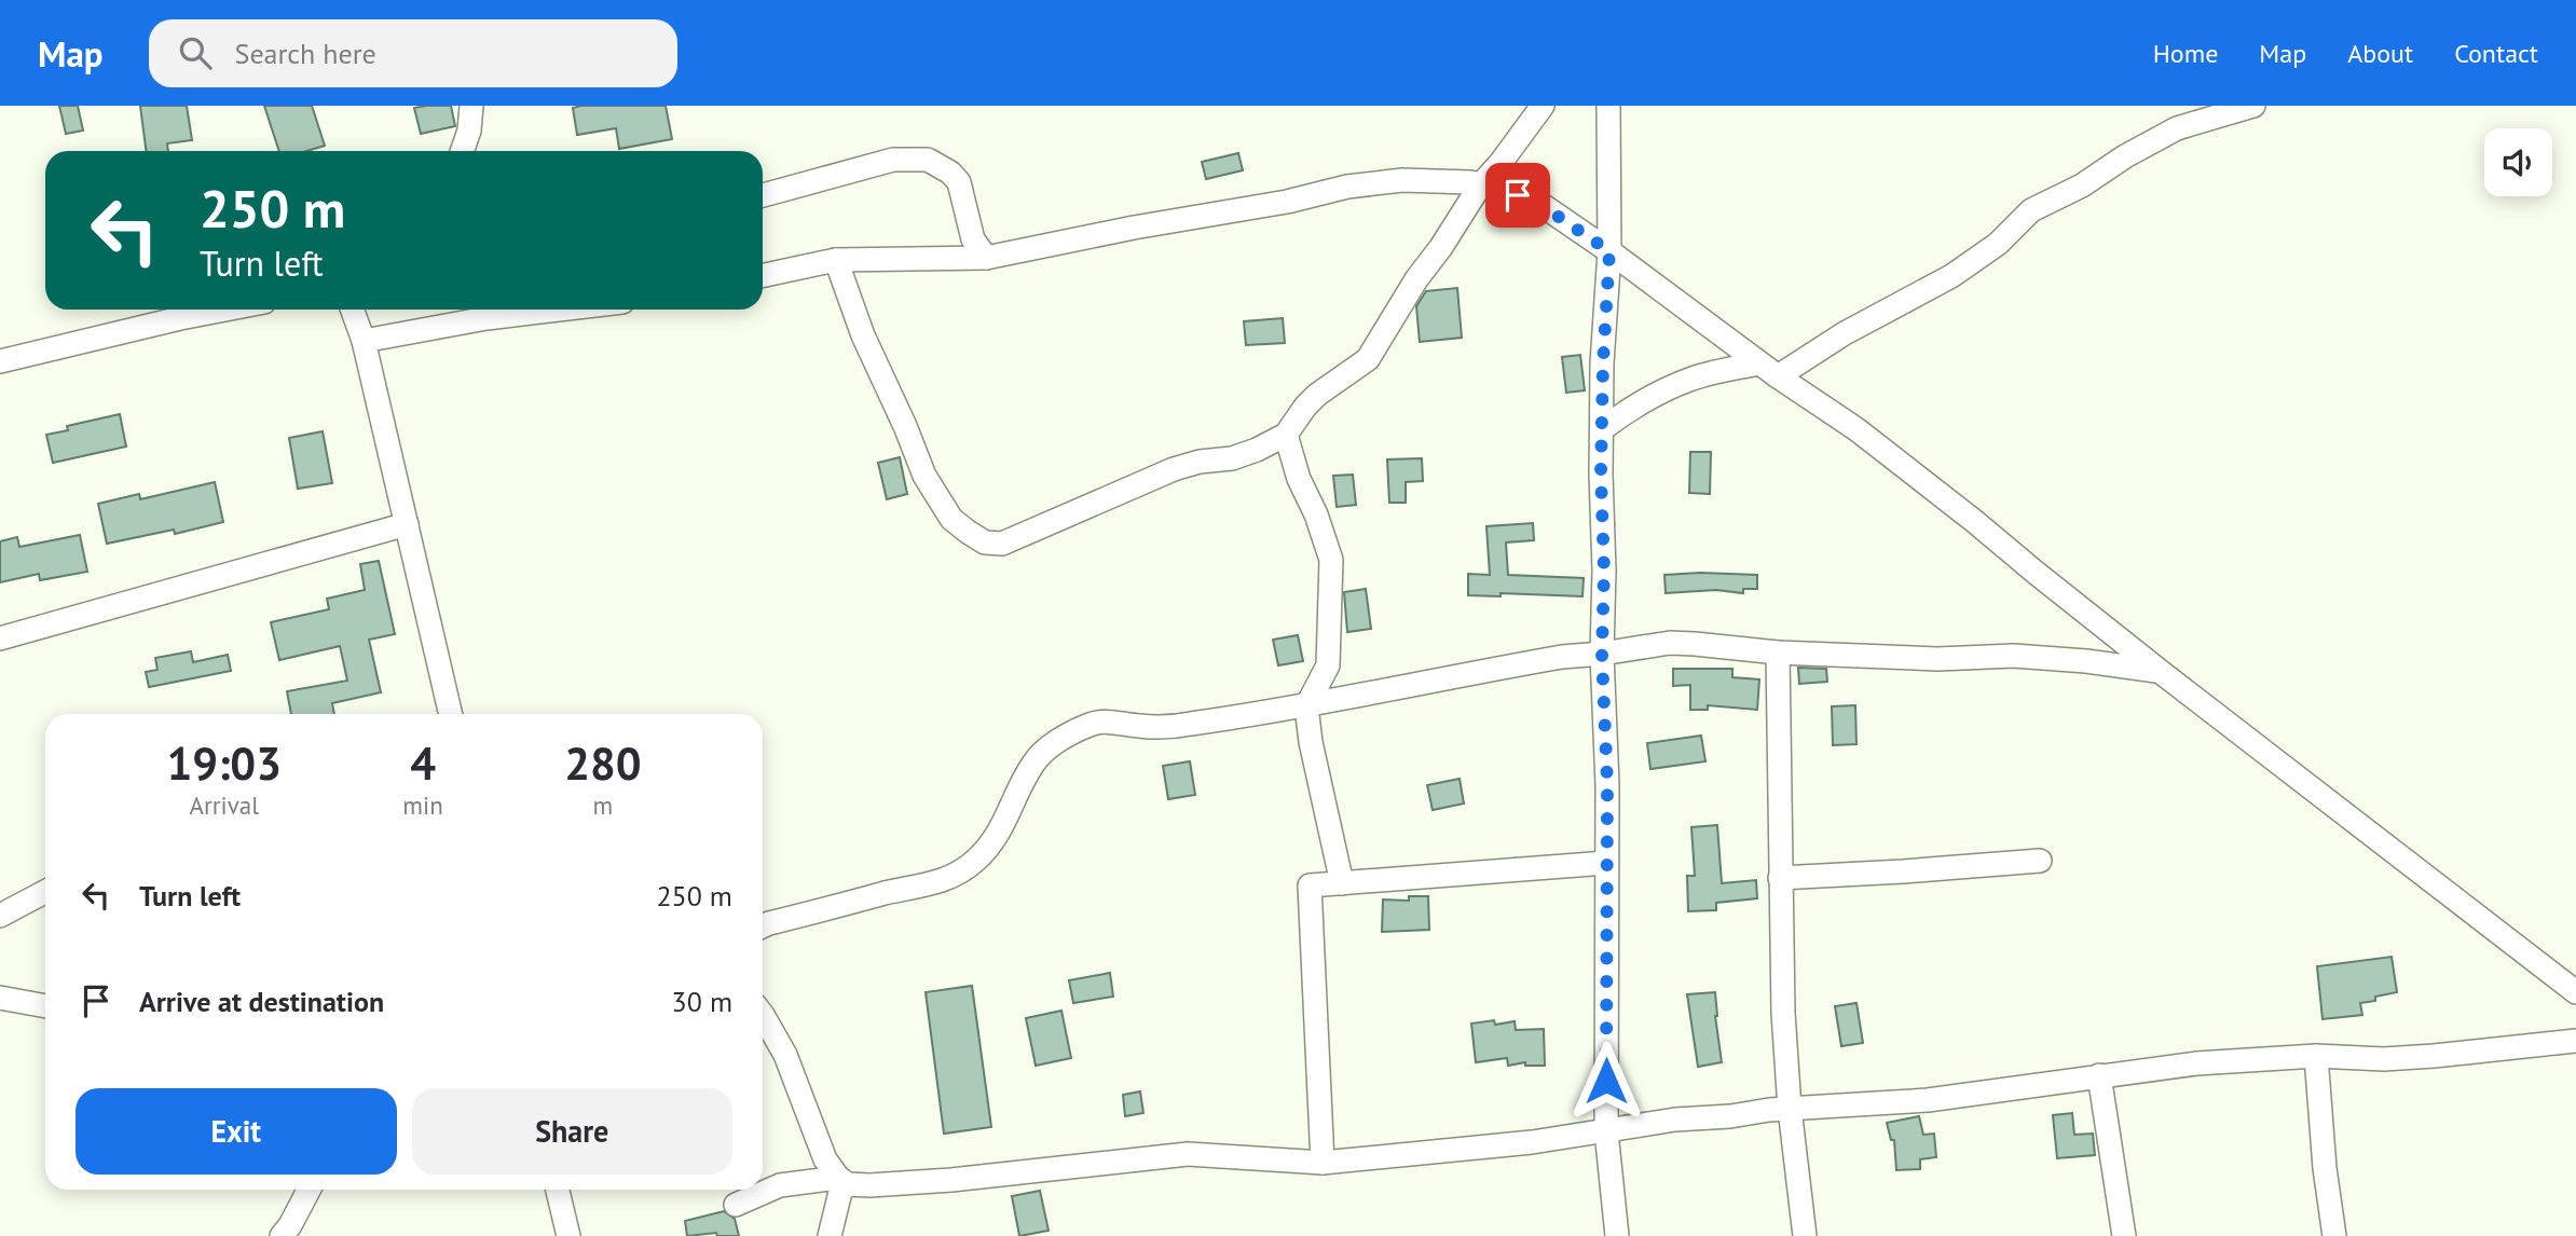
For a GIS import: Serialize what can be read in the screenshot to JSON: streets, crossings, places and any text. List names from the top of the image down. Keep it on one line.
{"page":{"header":"Map","search":"Search here","nav":["Home","Map","About","Contact"],"turn":["250 m","Turn left"],"eta":["19:03","Arrival","4","min","280","m"],"list":[{"name":"Turn left","value":"250 m"},{"name":"Arrive at destination","value":"30 m"}],"buttons":["Exit","Share"]}}
